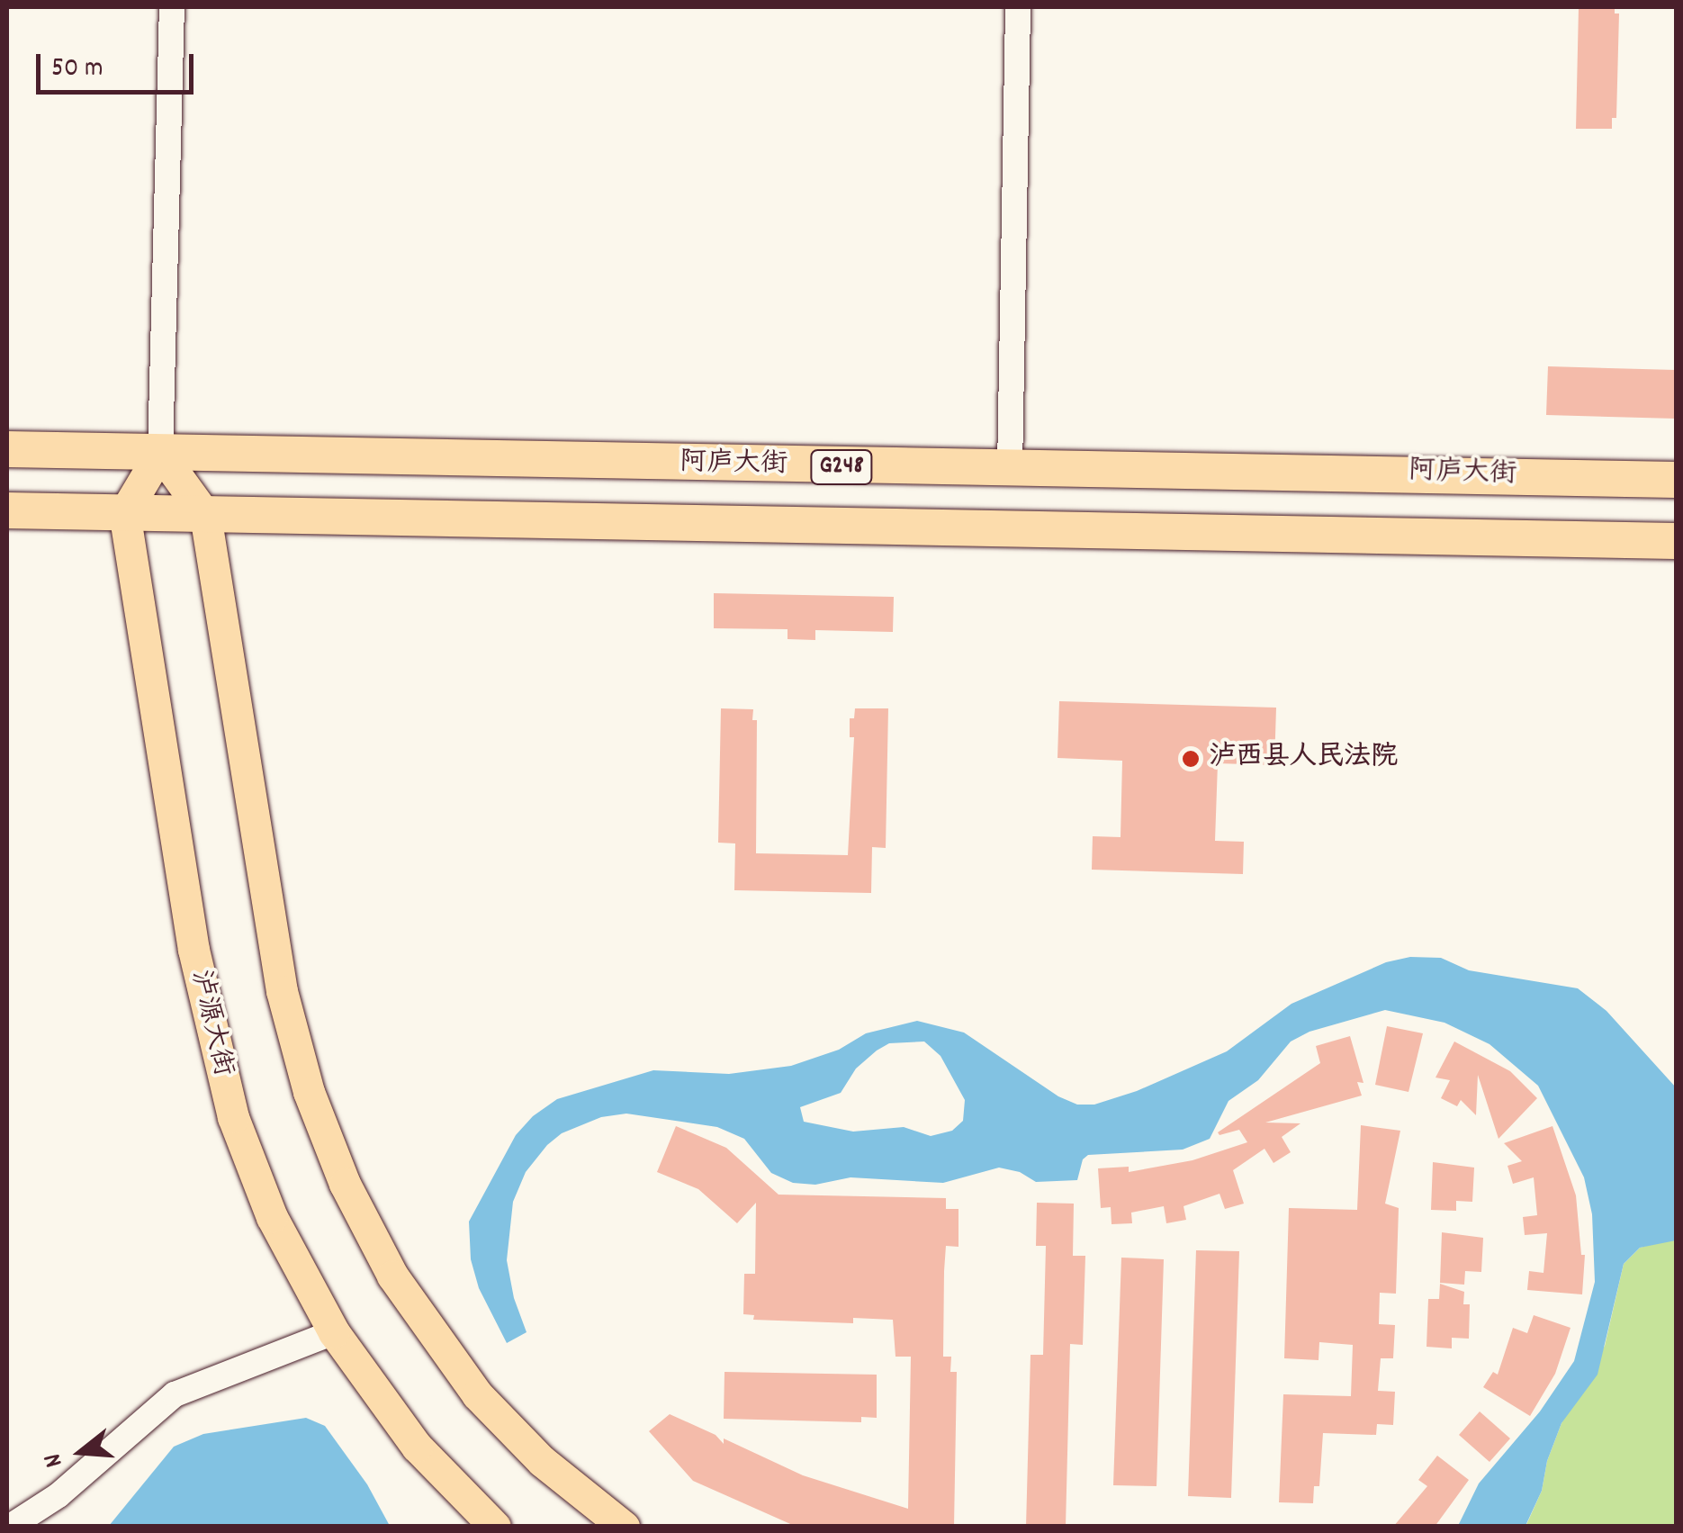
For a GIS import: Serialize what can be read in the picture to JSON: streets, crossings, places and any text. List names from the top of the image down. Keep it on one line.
{"streets":{"highway":["阿庐大街","G248"],"main road":["泸源大街"]},"crossings":[["G248","泸源大街"]],"places":["泸西县人民法院"],"scale_bar":"50 m","north":"left"}
